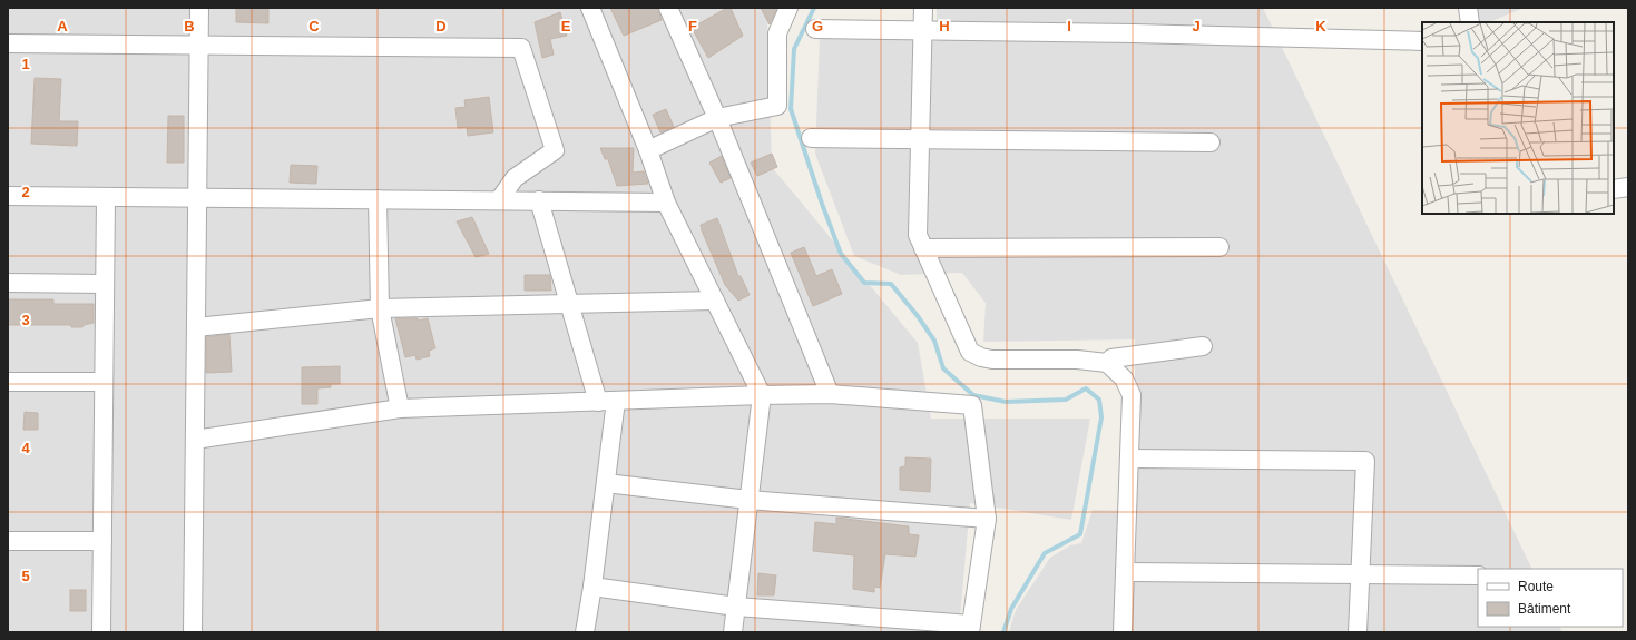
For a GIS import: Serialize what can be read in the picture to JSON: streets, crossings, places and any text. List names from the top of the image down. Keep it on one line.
{"legend":["Route","Bâtiment"],"grid":{"columns":["A","B","C","D","E","F","G","H","I","J","K"],"rows":["1","2","3","4","5"]}}
